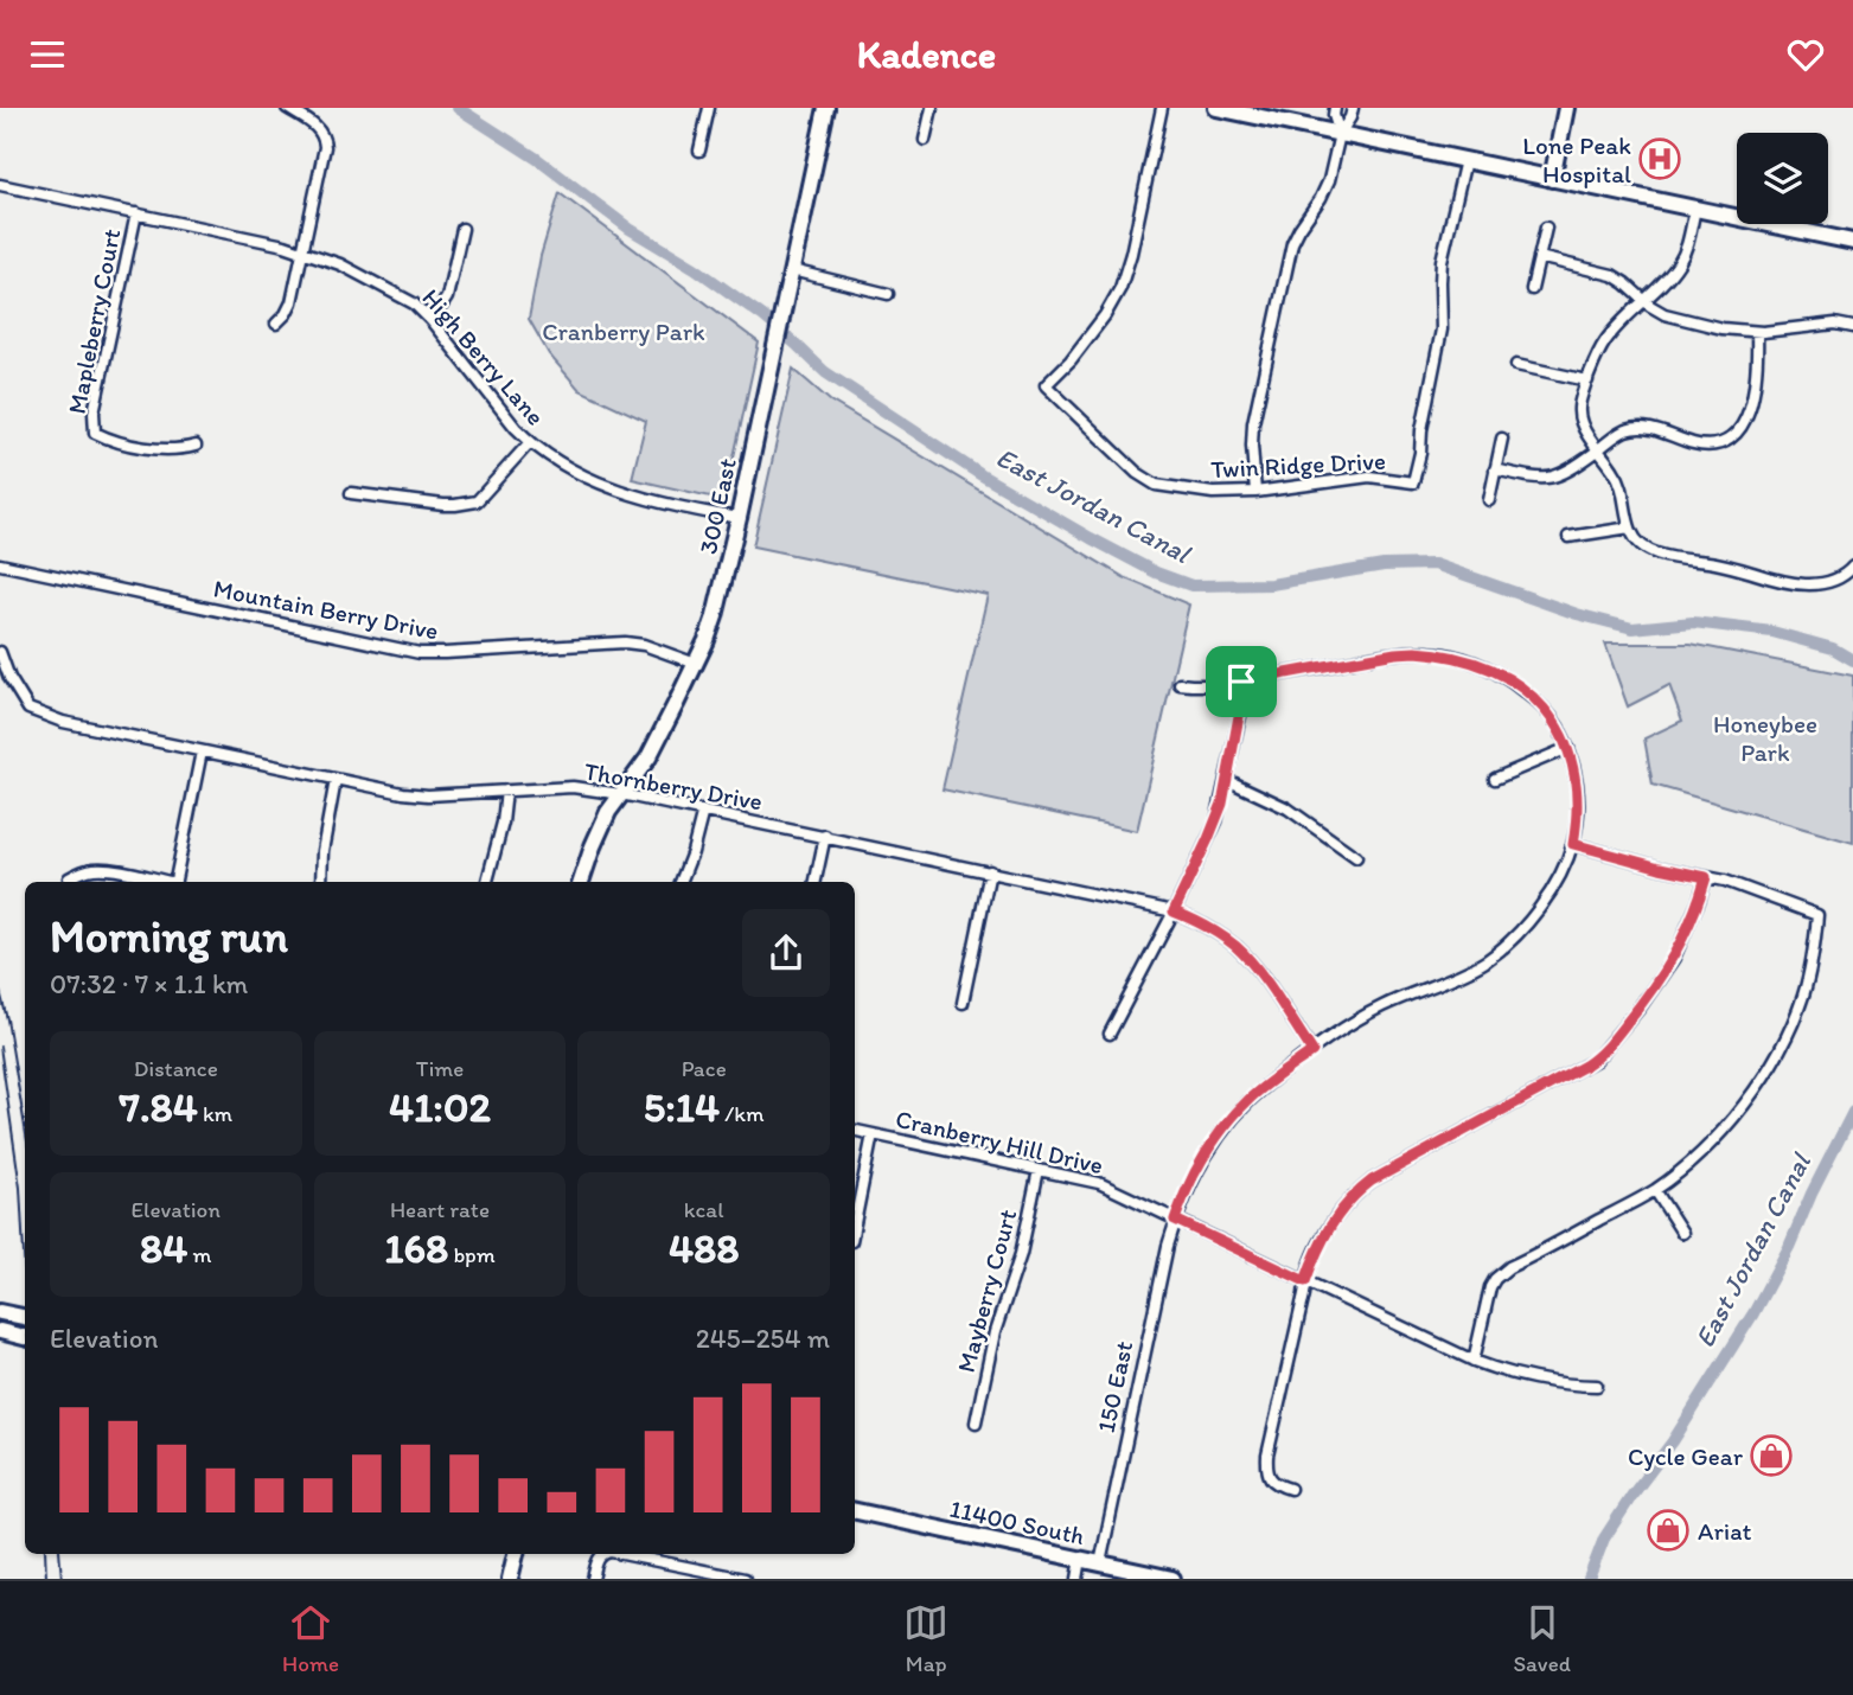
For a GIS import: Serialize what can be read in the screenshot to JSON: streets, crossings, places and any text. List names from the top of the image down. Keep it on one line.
{"streets":{"street":["Mapleberry Court","High Berry Lane","Twin Ridge Drive","300 East","Mountain Berry Drive","Thornberry Drive","Cranberry Hill Drive","Mayberry Court","150 East","11400 South"]},"crossings":[["Mapleberry Court","High Berry Lane"],["High Berry Lane","300 East"],["300 East","Mountain Berry Drive"],["300 East","Thornberry Drive"],["Thornberry Drive","150 East"],["Cranberry Hill Drive","Mayberry Court"],["Cranberry Hill Drive","150 East"],["150 East","11400 South"]],"water":["East Jordan Canal"],"parks":["Cranberry Park","Honeybee Park"],"places":{"hospital":["Lone Peak Hospital"],"shop":["Cycle Gear","Ariat"]},"page":{"header":"Kadence","heading":["Morning run","07:32 · 7 × 1.1 km"],"stats":[["Distance","7.84 km"],["Time","41:02"],["Pace","5:14 /km"],["Elevation","84 m"],["Heart rate","168 bpm"],["kcal","488"]],"chart":["Elevation","245–254 m"],"tabs":["Home","Map","Saved"]}}
